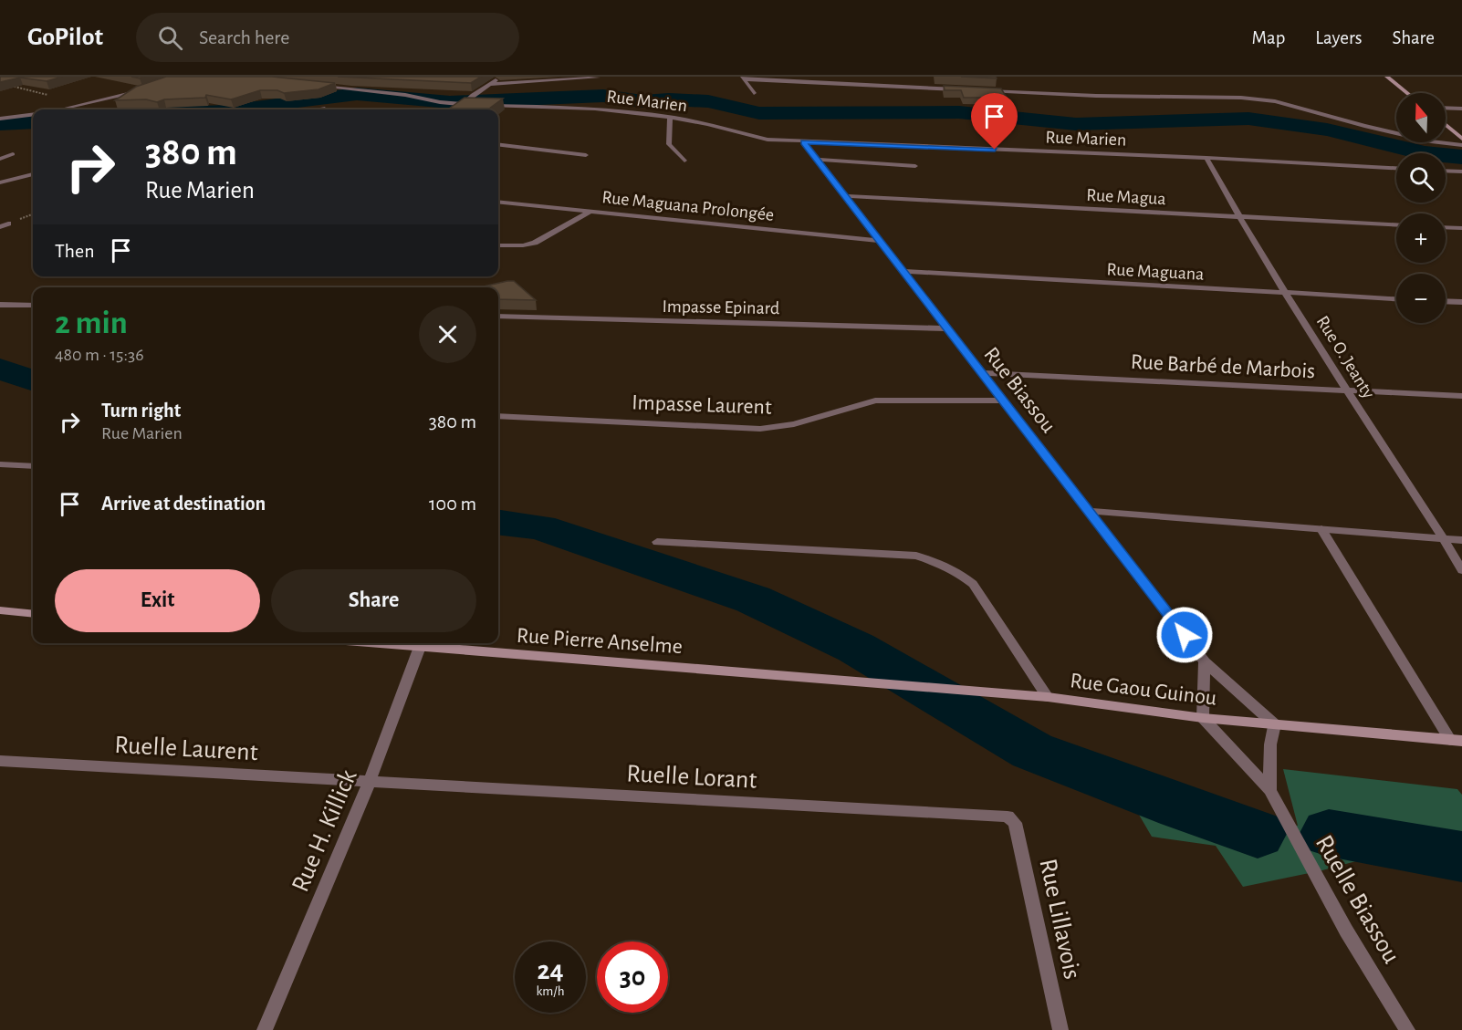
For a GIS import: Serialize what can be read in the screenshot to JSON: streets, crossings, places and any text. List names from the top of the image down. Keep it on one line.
{"streets":{"street":["Rue Marien","Rue Magua","Rue Maguana Prolongée","Rue Maguana","Impasse Epinard","Rue O. Jeanty","Rue Barbé de Marbois","Rue Biassou","Impasse Laurent","Rue Pierre Anselme","Rue Gaou Guinou","Ruelle Laurent","Ruelle Lorant","Rue H. Killick","Ruelle Biassou","Rue Lillavois"]},"crossings":[["Rue Marien","Rue O. Jeanty"],["Rue Marien","Rue Biassou"],["Rue Magua","Rue O. Jeanty"],["Rue Magua","Rue Biassou"],["Rue Maguana Prolongée","Rue Biassou"],["Rue Maguana","Rue O. Jeanty"],["Rue Maguana","Rue Biassou"],["Impasse Epinard","Rue Biassou"],["Rue O. Jeanty","Rue Barbé de Marbois"],["Rue Barbé de Marbois","Rue Biassou"],["Rue Biassou","Impasse Laurent"],["Rue Biassou","Rue Gaou Guinou"],["Rue Pierre Anselme","Rue Gaou Guinou"],["Rue Pierre Anselme","Rue H. Killick"],["Ruelle Laurent","Ruelle Lorant"],["Ruelle Laurent","Rue H. Killick"],["Ruelle Lorant","Rue H. Killick"],["Ruelle Lorant","Rue Lillavois"]],"north":"top","page":{"header":"GoPilot","search":"Search here","nav":["Map","Layers","Share"],"map_buttons":["+","−"],"turn":["380 m","Rue Marien"],"then":"Then","heading":["2 min","480 m · 15:36"],"list":[{"name":"Turn right","note":"Rue Marien","value":"380 m"},{"name":"Arrive at destination","value":"100 m"}],"buttons":["Exit","Share"],"speed":"24 km/h","limit":"30"}}
